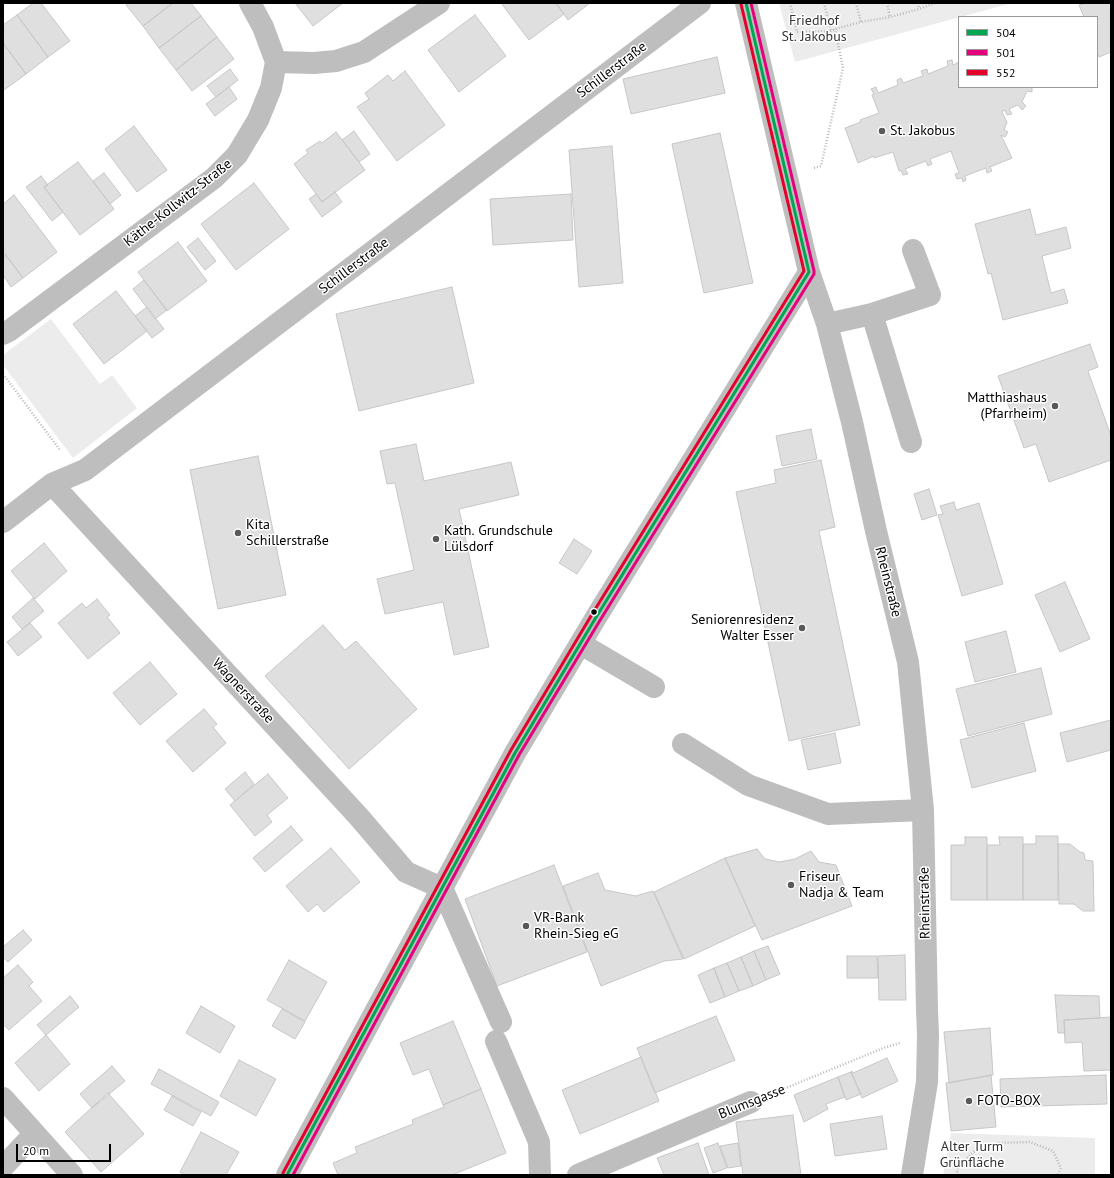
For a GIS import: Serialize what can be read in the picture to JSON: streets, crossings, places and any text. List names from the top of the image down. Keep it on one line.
{"streets":{"street":["Schillerstraße","Käthe-Kollwitz-Straße","Rheinstraße","Wagnerstraße","Blumsgasse"]},"crossings":[["Schillerstraße","Wagnerstraße"],["Rheinstraße","Blumsgasse"]],"parks":["Friedhof St. Jakobus","Alter Turm Grünfläche"],"places":["St. Jakobus","Matthiashaus (Pfarrheim)","Kita Schillerstraße","Kath. Grundschule Lülsdorf","Seniorenresidenz Walter Esser","Friseur Nadja & Team","VR-Bank Rhein-Sieg eG","FOTO-BOX"],"lines":["transit line 504","transit line 501","transit line 552"],"legend":["504","501","552"],"scale_bar":"20 m"}
